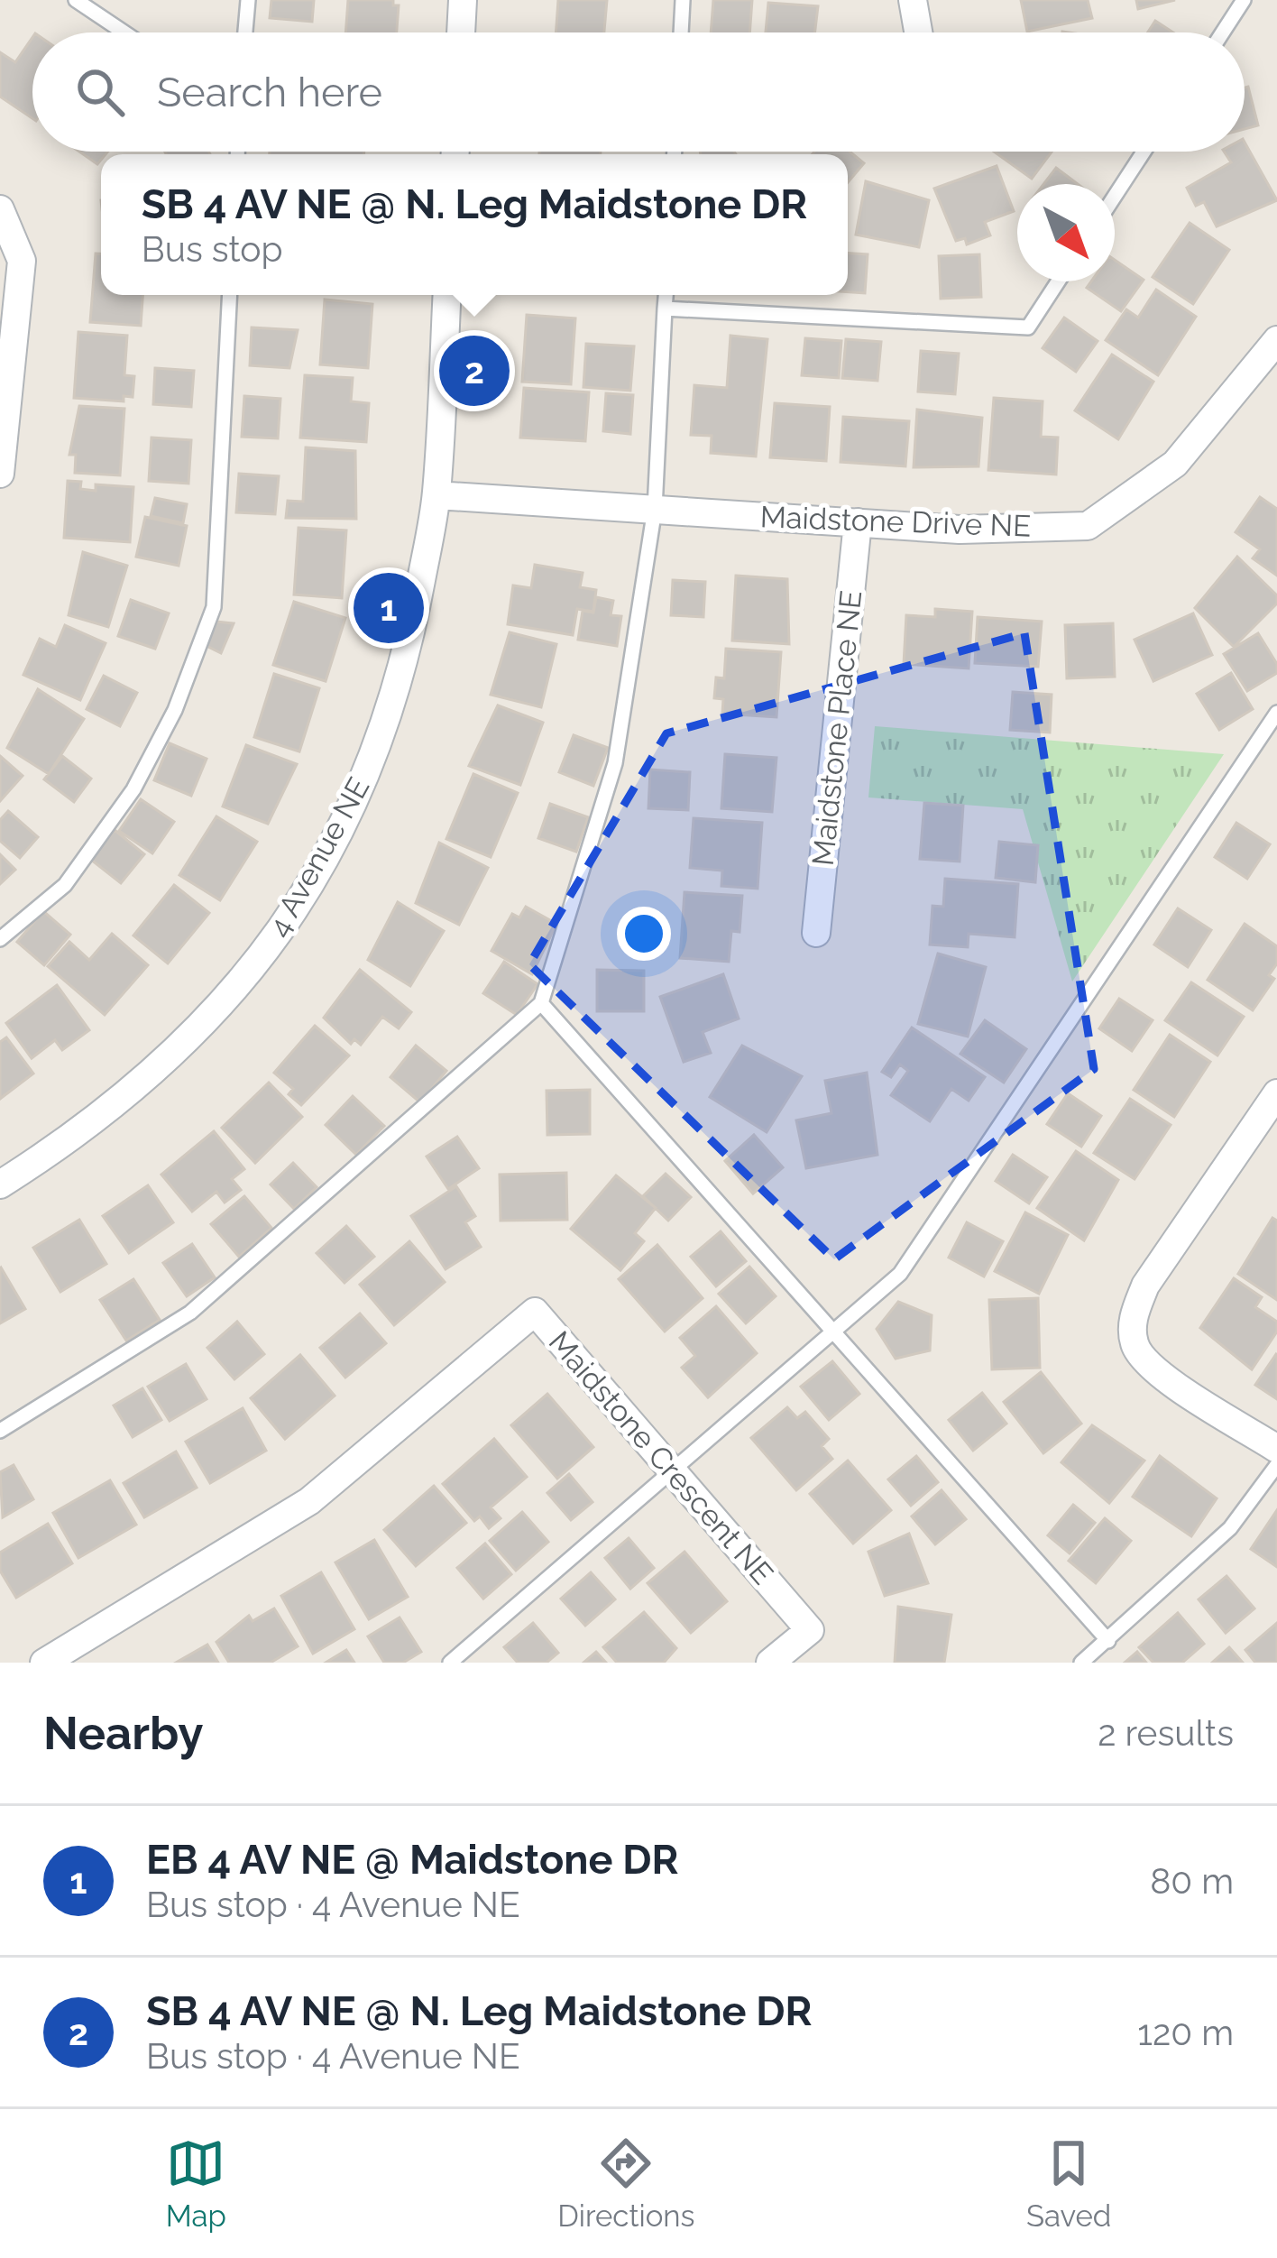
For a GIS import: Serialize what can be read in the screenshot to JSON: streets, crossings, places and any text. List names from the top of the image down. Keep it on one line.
{"streets":{"street":["Maidstone Drive NE","Maidstone Place NE","4 Avenue NE","Maidstone Crescent NE"]},"crossings":[["Maidstone Drive NE","Maidstone Place NE"],["Maidstone Drive NE","4 Avenue NE"]],"north":"bottom right","page":{"search":"Search here","popup":["SB 4 AV NE @ N. Leg Maidstone DR","Bus stop"],"pins":["2","1"],"heading":["Nearby","2 results"],"list":[{"mark":"1","name":"EB 4 AV NE @ Maidstone DR","note":"Bus stop · 4 Avenue NE","value":"80 m"},{"mark":"2","name":"SB 4 AV NE @ N. Leg Maidstone DR","note":"Bus stop · 4 Avenue NE","value":"120 m"}],"nav":["Map","Directions","Saved"]}}
